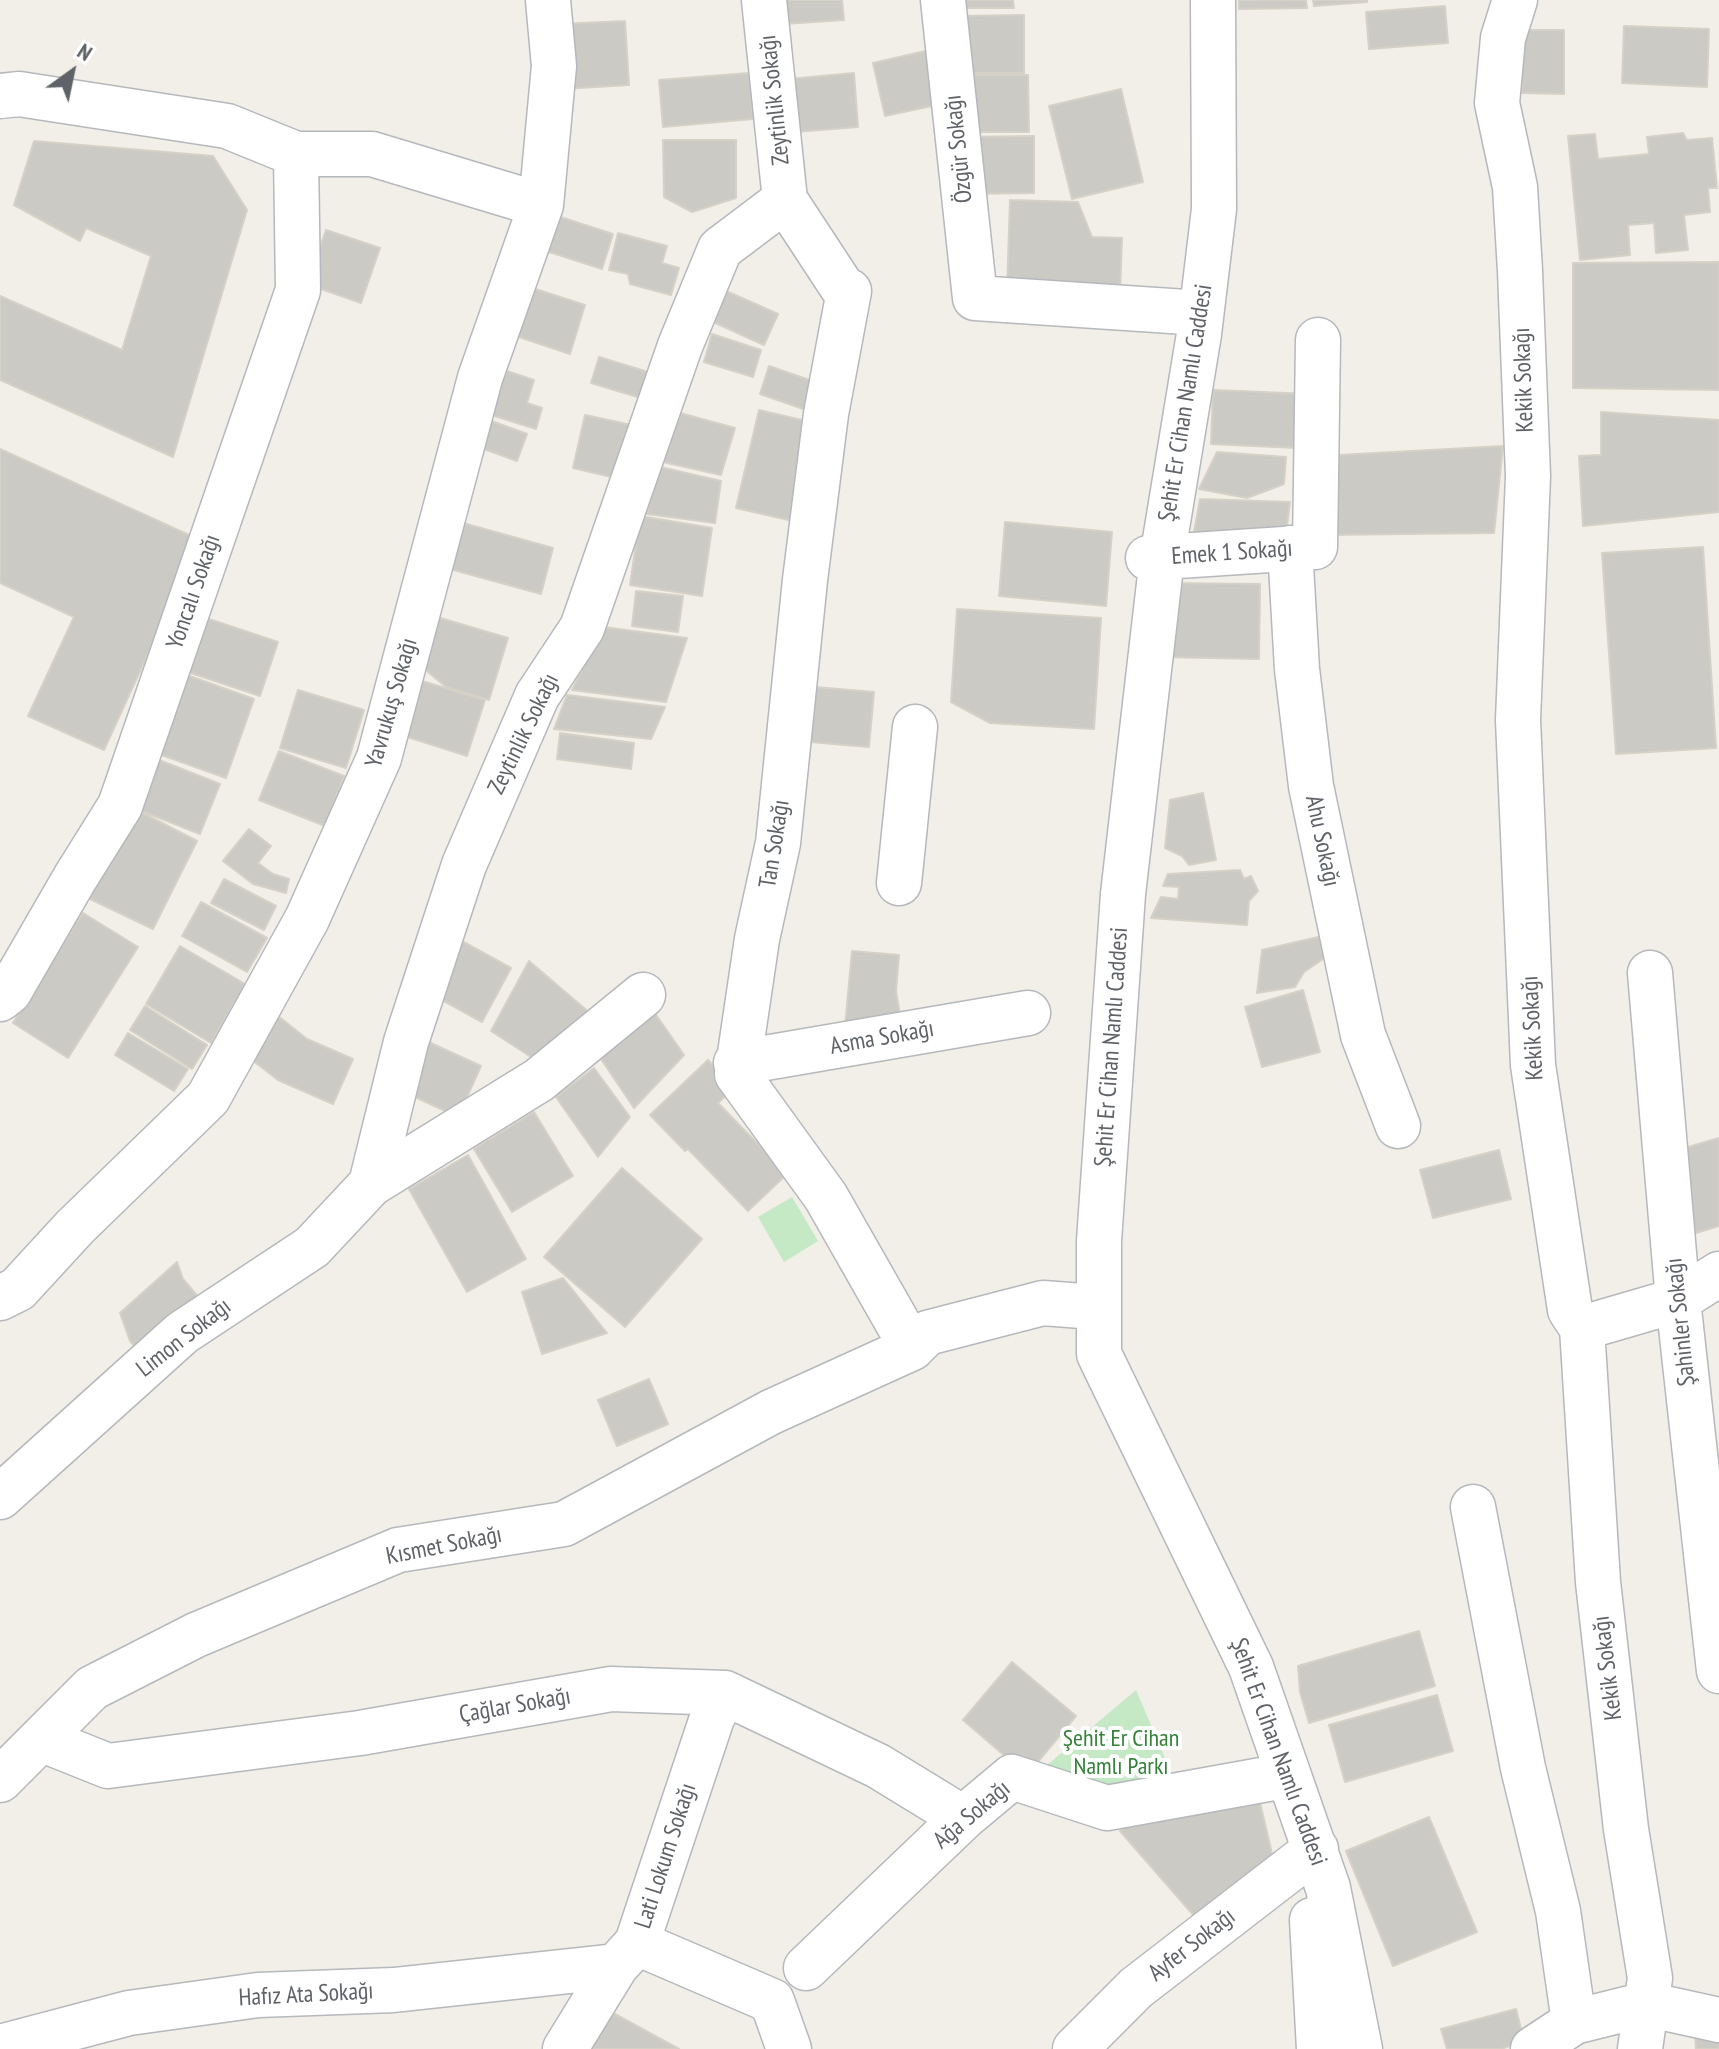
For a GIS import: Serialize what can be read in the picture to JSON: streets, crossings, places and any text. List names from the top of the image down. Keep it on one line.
{"streets":{"street":["Zeytinlik Sokağı","Özgür Sokağı","Kekik Sokağı","Şehit Er Cihan Namlı Caddesi","Emek 1 Sokağı","Yoncalı Sokağı","Yavrukuş Sokağı","Ahu Sokağı","Tan Sokağı","Asma Sokağı","Şahinler Sokağı","Limon Sokağı","Kısmet Sokağı","Çağlar Sokağı","Ağa Sokağı","Lati Lokum Sokağı","Ayfer Sokağı","Hafız Ata Sokağı"]},"crossings":[["Zeytinlik Sokağı","Tan Sokağı"],["Zeytinlik Sokağı","Limon Sokağı"],["Özgür Sokağı","Şehit Er Cihan Namlı Caddesi"],["Şehit Er Cihan Namlı Caddesi","Emek 1 Sokağı"],["Şehit Er Cihan Namlı Caddesi","Kısmet Sokağı"],["Şehit Er Cihan Namlı Caddesi","Ağa Sokağı"],["Şehit Er Cihan Namlı Caddesi","Ayfer Sokağı"],["Emek 1 Sokağı","Ahu Sokağı"],["Tan Sokağı","Asma Sokağı"],["Kısmet Sokağı","Çağlar Sokağı"],["Çağlar Sokağı","Ağa Sokağı"],["Çağlar Sokağı","Lati Lokum Sokağı"],["Lati Lokum Sokağı","Hafız Ata Sokağı"]],"parks":["Şehit Er Cihan Namlı Parkı"],"north":"top right"}
